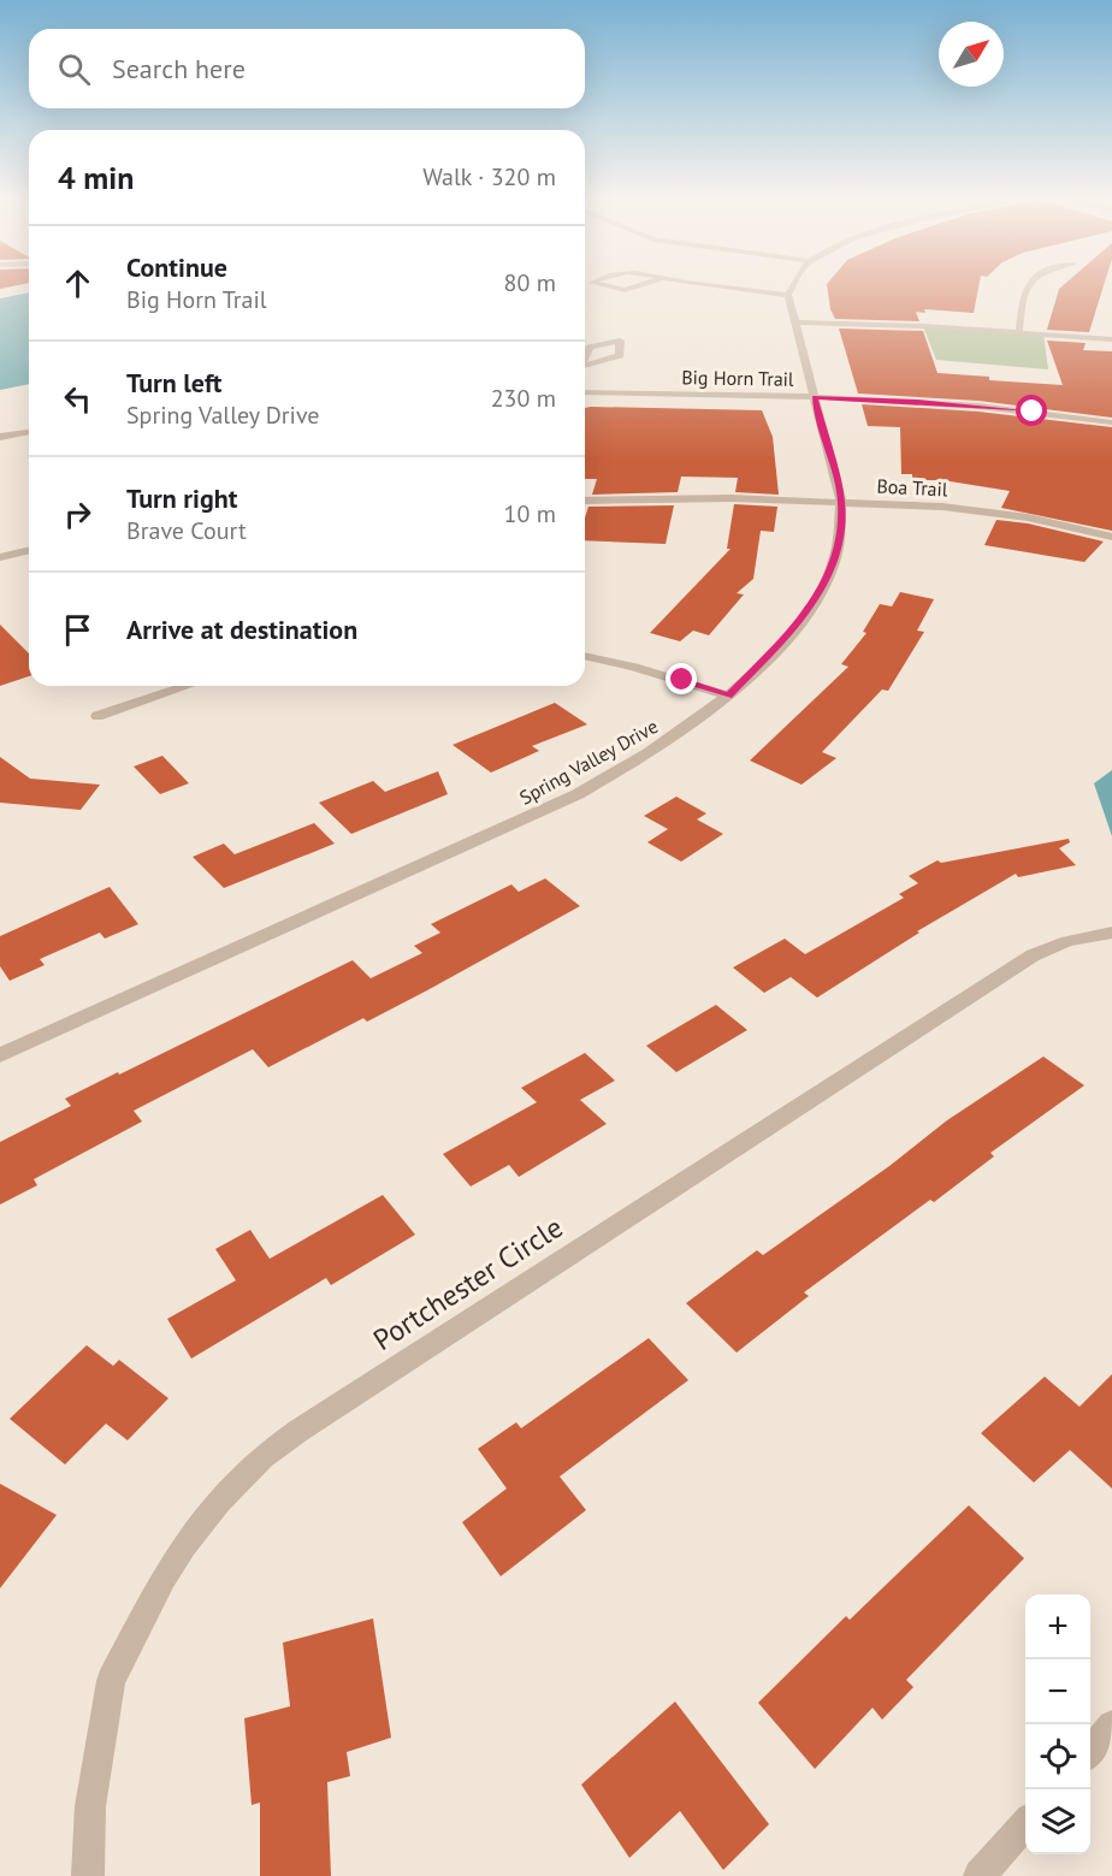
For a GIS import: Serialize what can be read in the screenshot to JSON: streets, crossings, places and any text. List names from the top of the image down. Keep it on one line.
{"streets":{"street":["Big Horn Trail","Boa Trail","Spring Valley Drive","Portchester Circle"]},"crossings":[["Big Horn Trail","Spring Valley Drive"],["Boa Trail","Spring Valley Drive"]],"north":"top right","page":{"search":"Search here","heading":["4 min","Walk · 320 m"],"list":[["Continue","Big Horn Trail","80 m"],["Turn left","Spring Valley Drive","230 m"],["Turn right","Brave Court","10 m"],"Arrive at destination"],"map_buttons":["+","−"]}}
